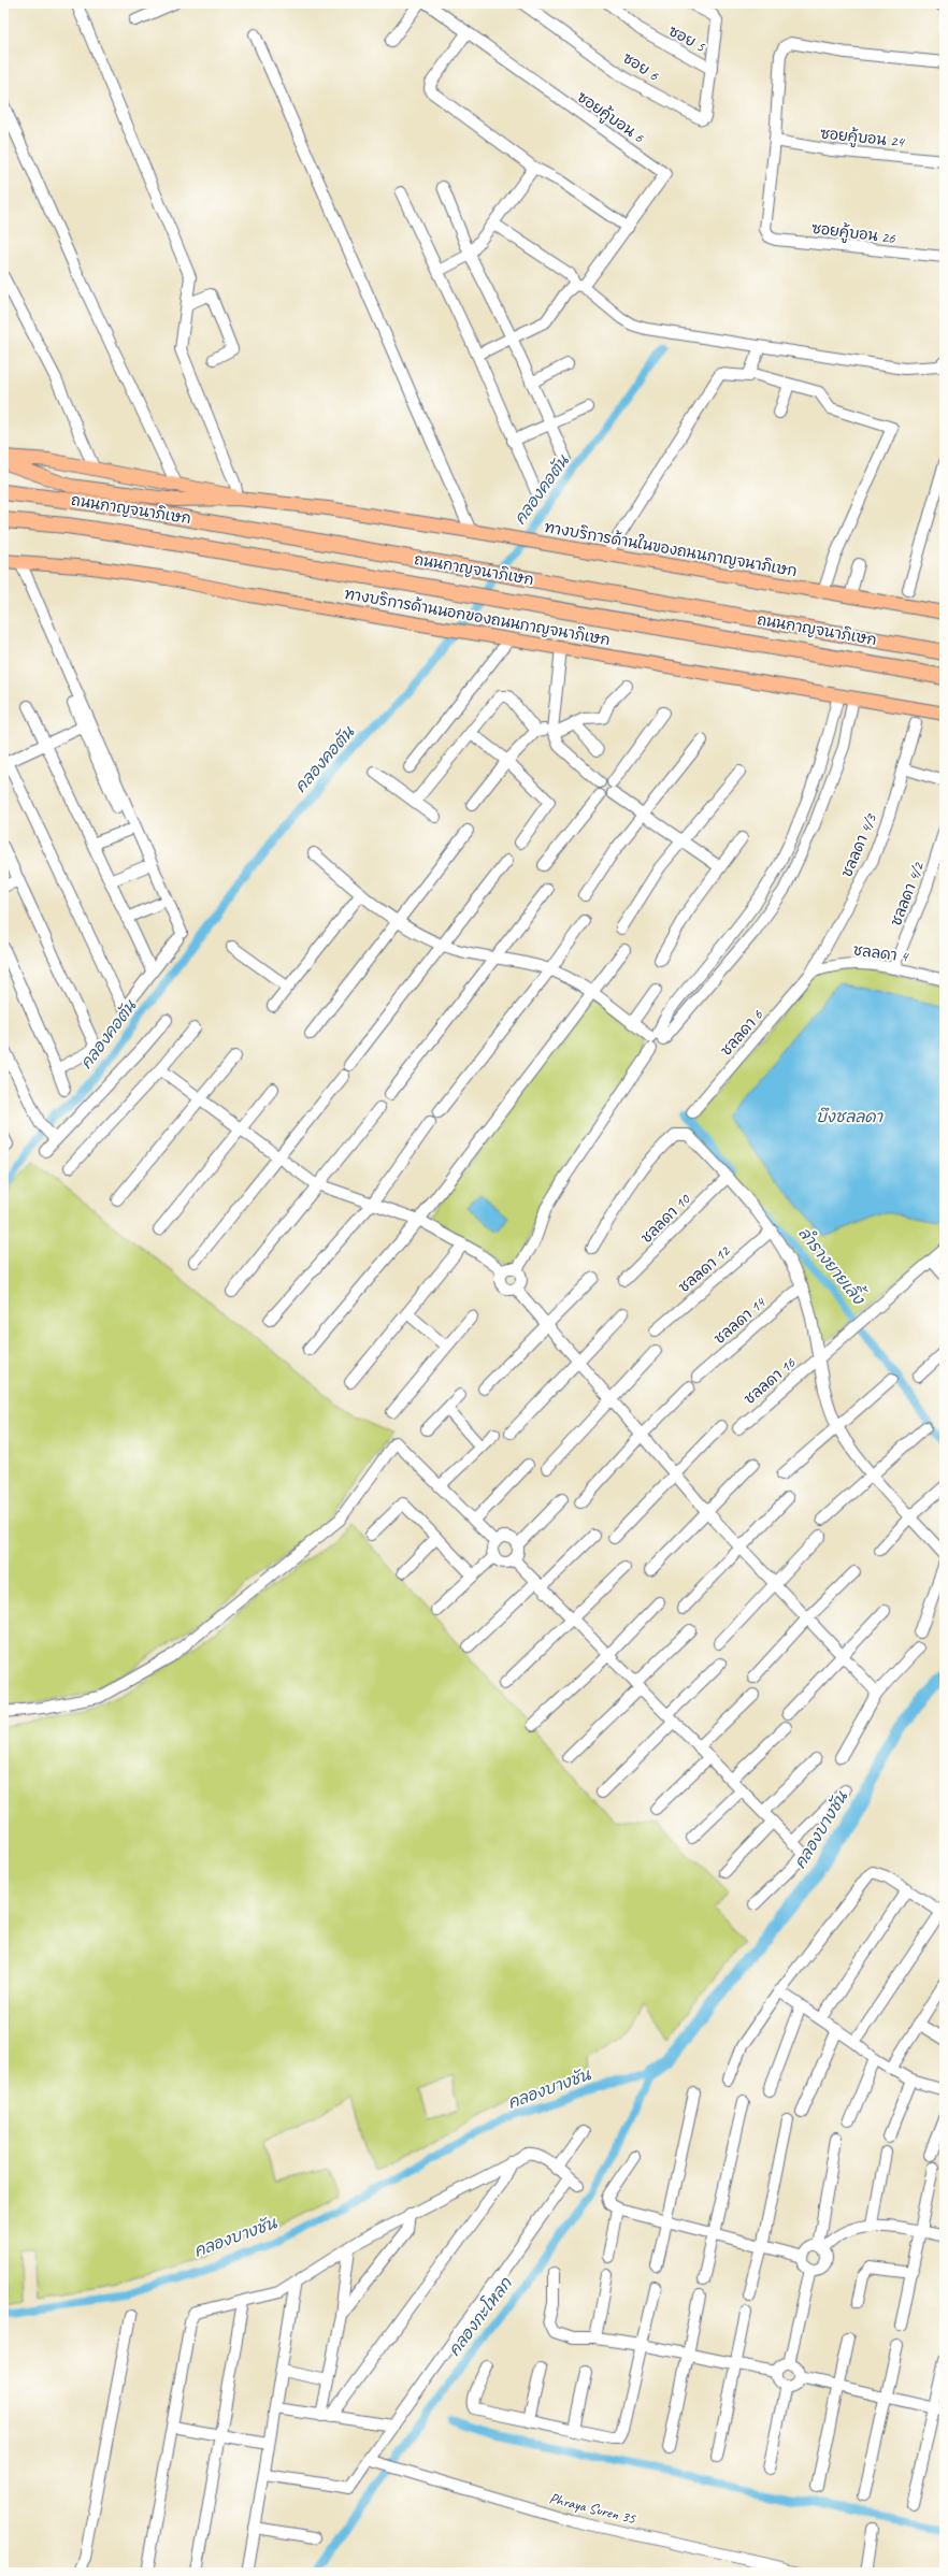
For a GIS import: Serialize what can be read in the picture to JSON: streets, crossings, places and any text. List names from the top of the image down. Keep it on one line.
{"streets":{"highway":["ถนนกาญจนาภิเษก"],"main road":["ทางบริการด้านในของถนนกาญจนาภิเษก","ทางบริการด้านนอกของถนนกาญจนาภิเษก"],"street":["ซอย 5","ซอย 6","ซอยคู้บอน 6","ซอยคู้บอน 24","ซอยคู้บอน 26","ชลลดา 4/3","ชลลดา 4/2","ชลลดา 4","ชลลดา 6","ชลลดา 10","ชลลดา 12","ชลลดา 14","ชลลดา 16","Phraya Suren 35"]},"crossings":[["ซอย 5","ซอย 6"],["ซอยคู้บอน 24","ซอยคู้บอน 26"],["ชลลดา 4/3","ชลลดา 4"],["ชลลดา 4/3","ชลลดา 6"],["ชลลดา 4/2","ชลลดา 4"],["ชลลดา 4","ชลลดา 6"]],"water":["คลองคอตัน","บึงชลลดา","ลำรางยายเลิ้ง","คลองบางชัน","คลองกะโหลก"]}
